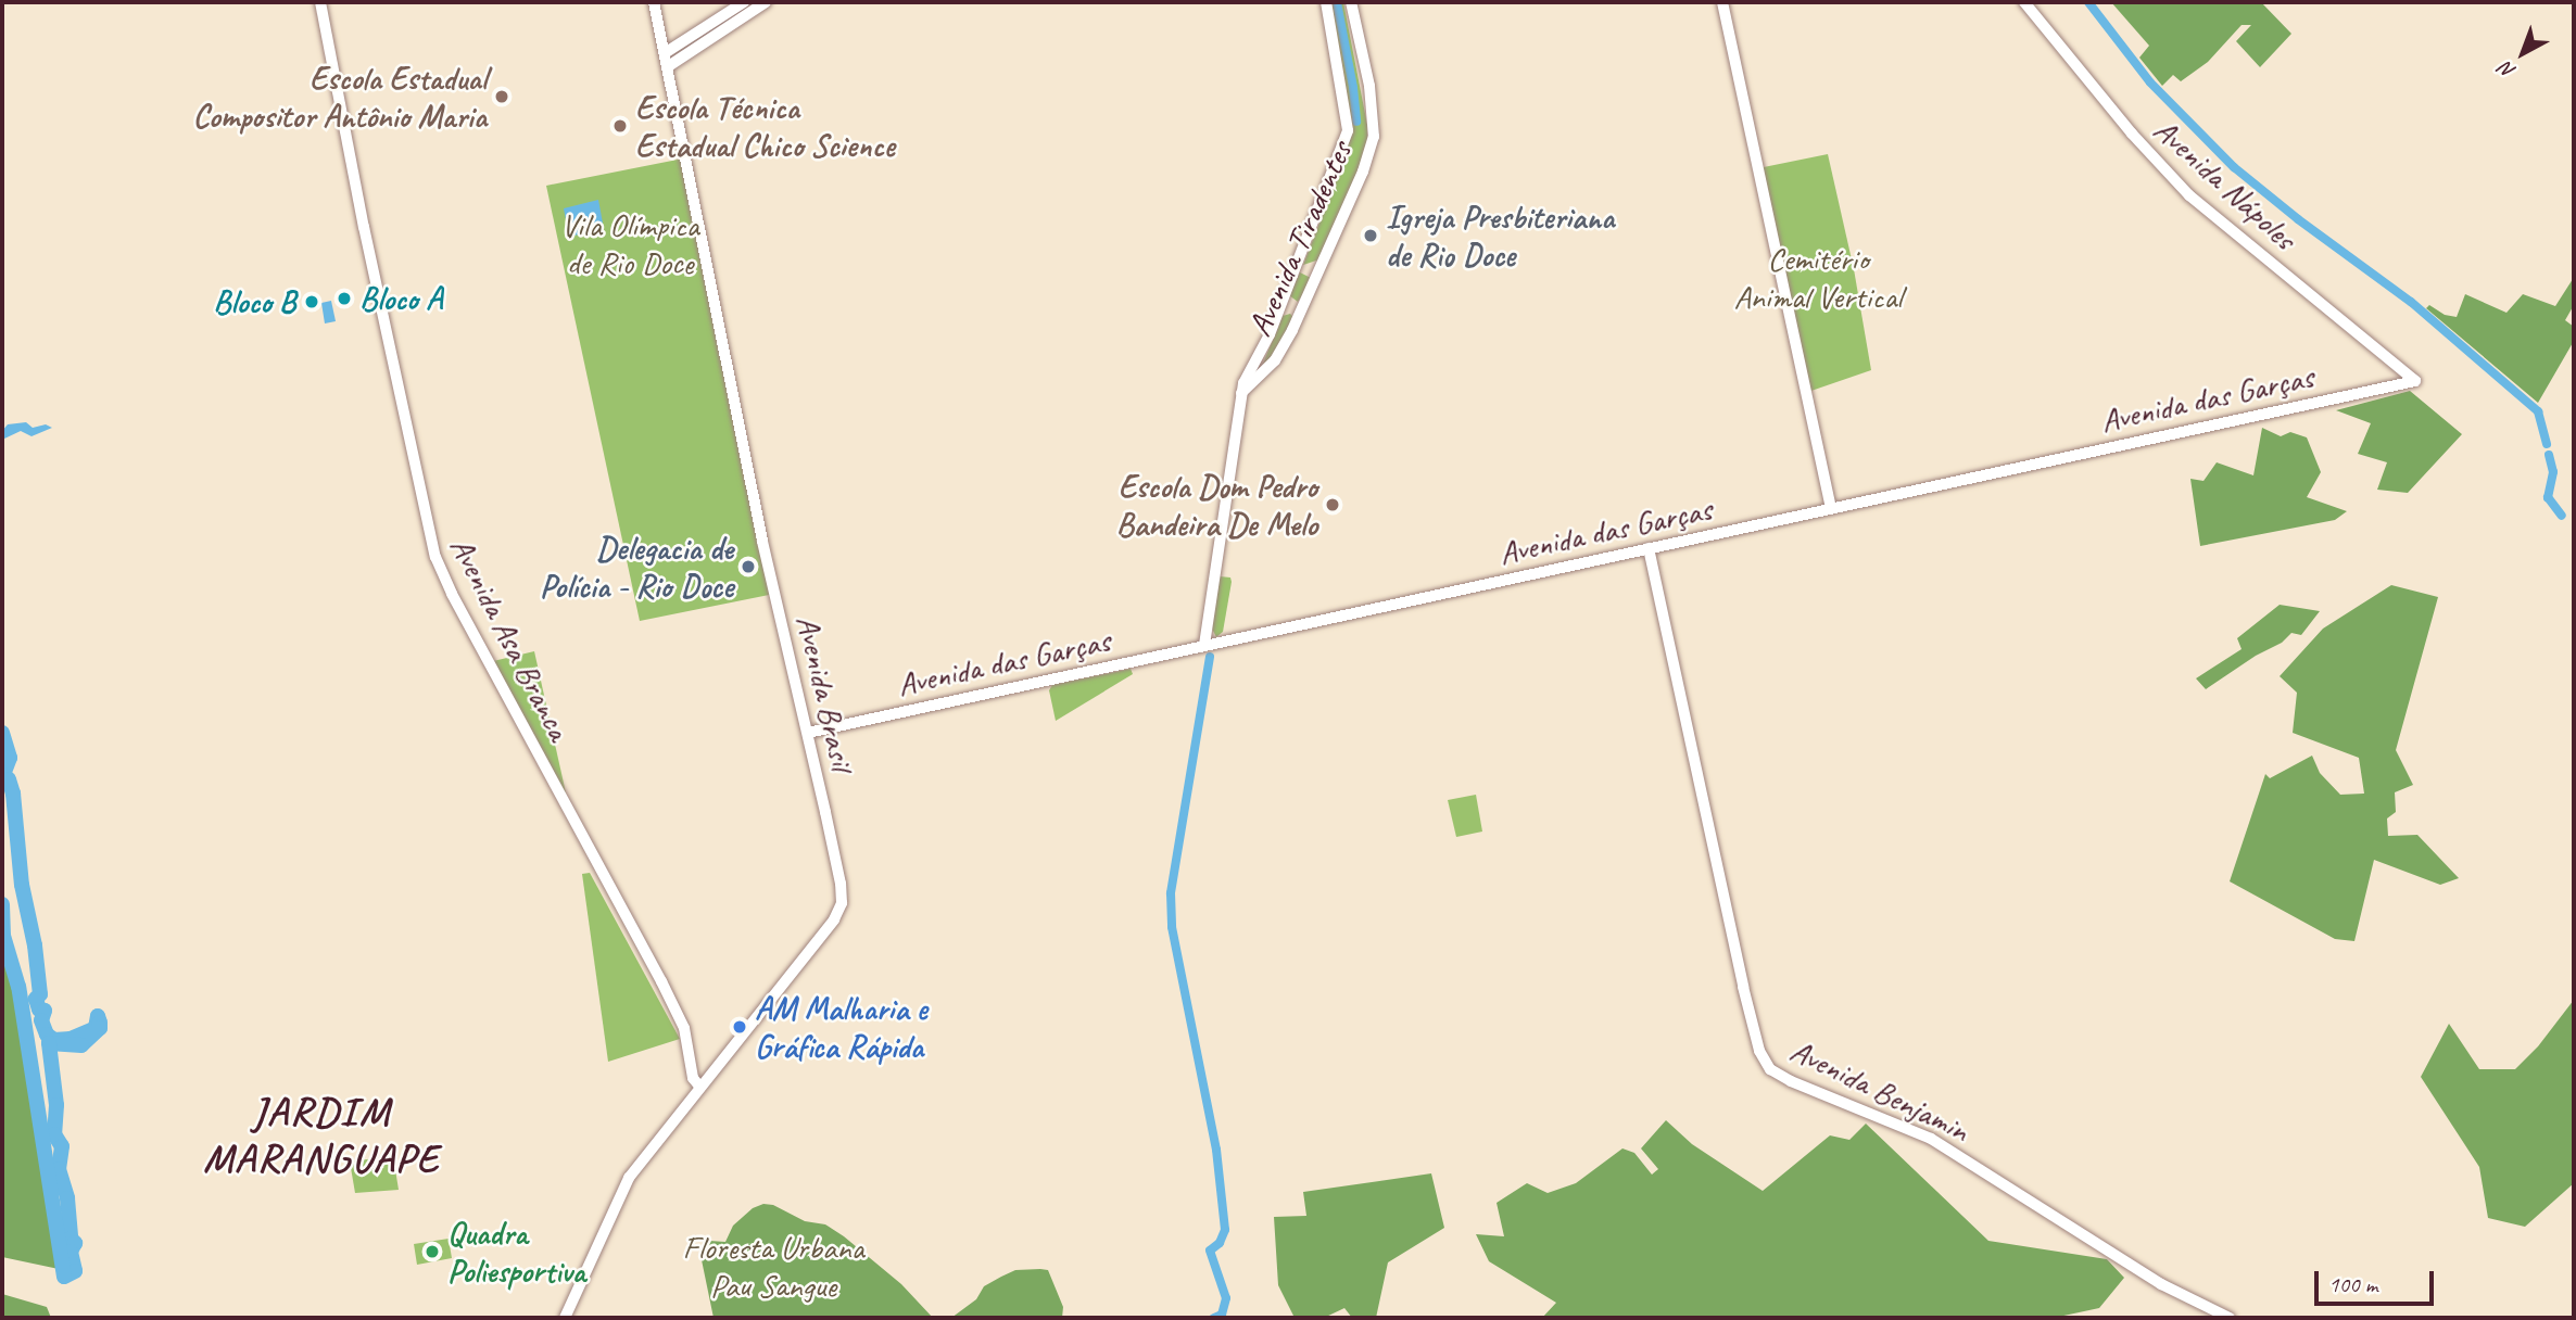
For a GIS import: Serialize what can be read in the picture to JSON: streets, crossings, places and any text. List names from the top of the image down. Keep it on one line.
{"streets":{"main road":["Avenida Brasil"],"street":["Avenida Nápoles","Avenida Tiradentes","Avenida das Garças","Avenida Asa Branca","Avenida Benjamin"]},"crossings":[["Avenida Nápoles","Avenida das Garças"],["Avenida Tiradentes","Avenida das Garças"],["Avenida das Garças","Avenida Brasil"],["Avenida das Garças","Avenida Benjamin"],["Avenida Asa Branca","Avenida Brasil"]],"districts":["JARDIM MARANGUAPE"],"parks":["Vila Olímpica de Rio Doce","Cemitério Animal Vertical","Floresta Urbana Pau Sangue"],"places":["Escola Estadual Compositor Antônio Maria","Escola Técnica Estadual Chico Science","Igreja Presbiteriana de Rio Doce","Bloco A","Bloco B","Escola Dom Pedro Bandeira De Melo","Delegacia de Polícia - Rio Doce","AM Malharia e Gráfica Rápida","Quadra Poliesportiva"],"scale_bar":"100 m","north":"bottom left"}
